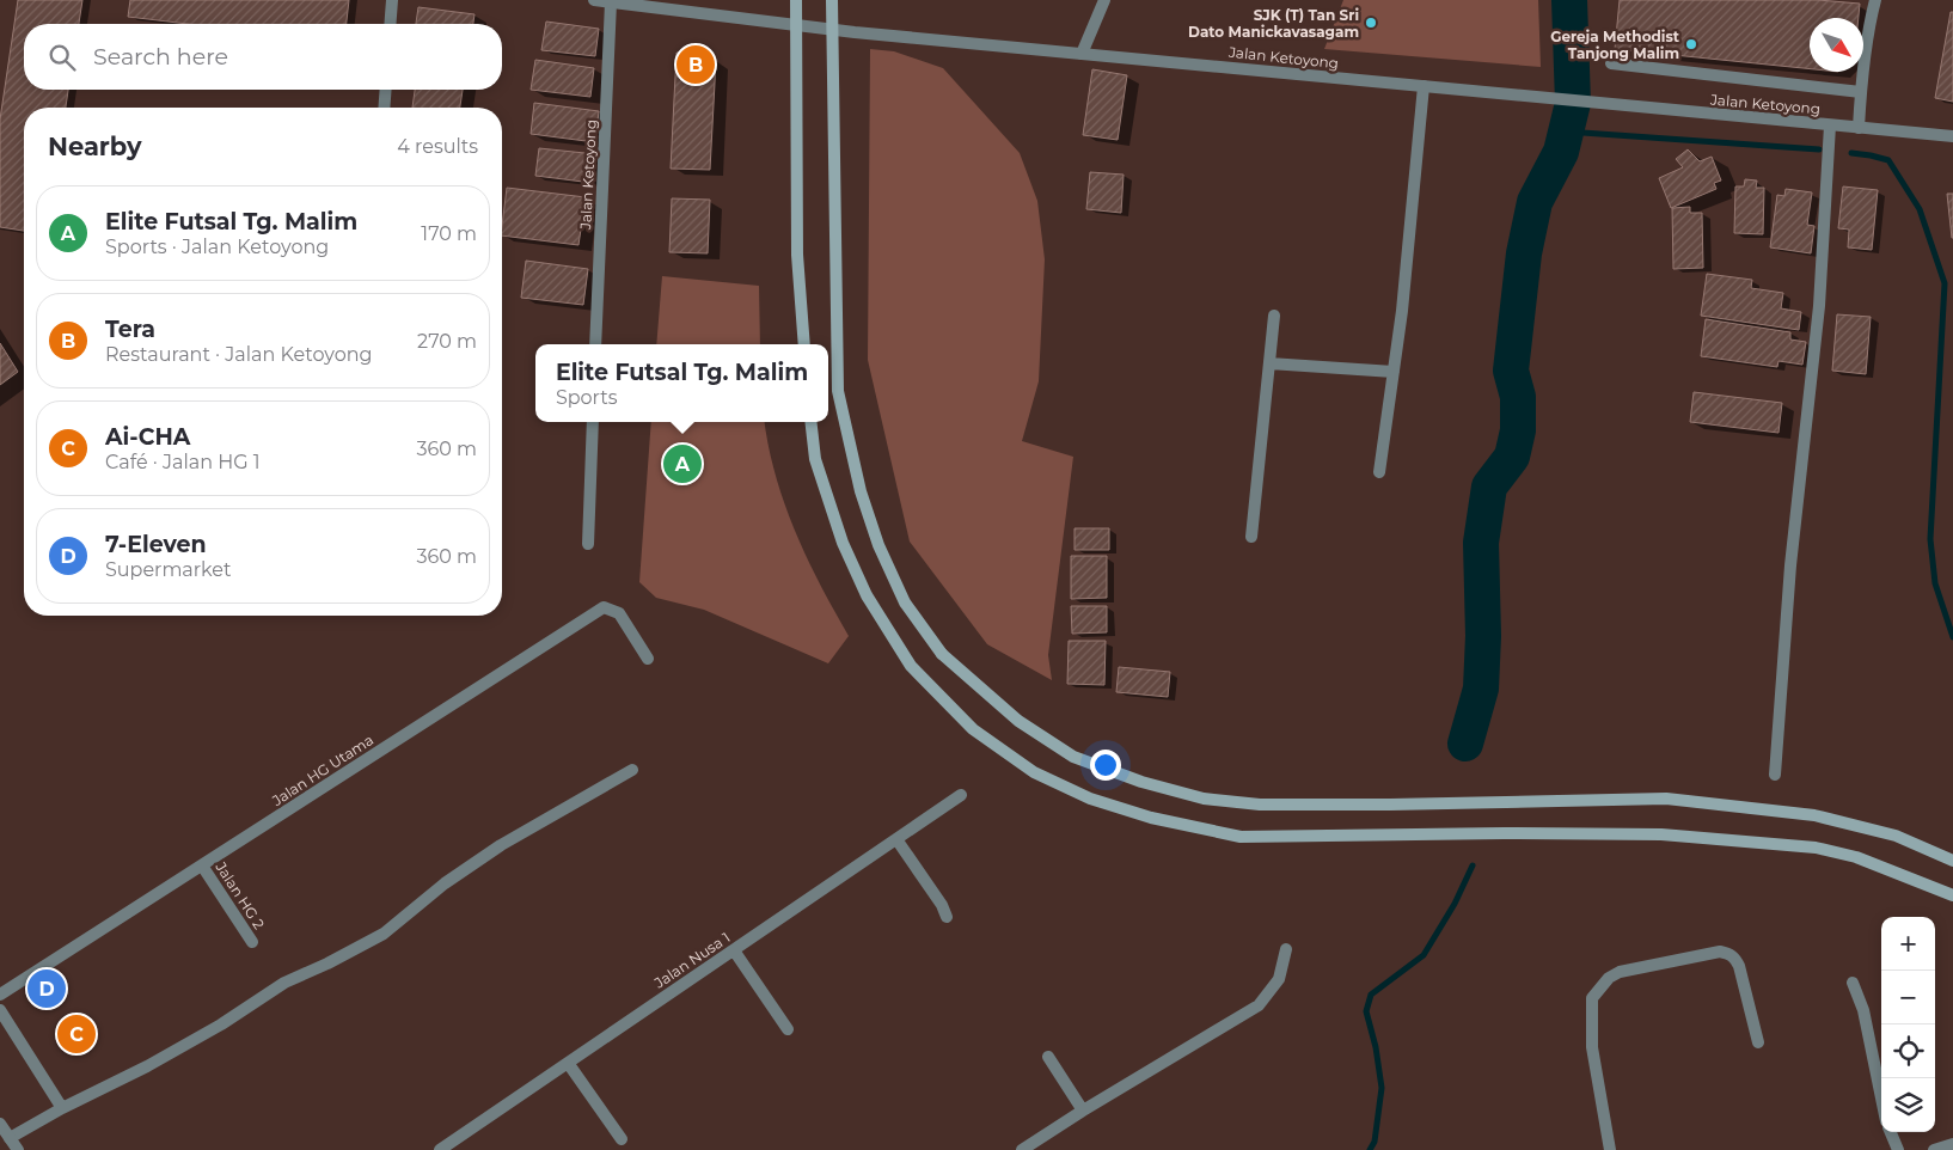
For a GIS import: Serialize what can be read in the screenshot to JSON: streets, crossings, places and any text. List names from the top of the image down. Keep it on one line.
{"streets":{"street":["Jalan Ketoyong","Jalan HG Utama","Jalan HG 2","Jalan Nusa 1"]},"crossings":[["Jalan HG Utama","Jalan HG 2"]],"places":["SJK (T) Tan Sri Dato Manickavasagam","Gereja Methodist Tanjong Malim"],"north":"bottom right","page":{"search":"Search here","pins":["B","A","D","C"],"heading":["Nearby","4 results"],"list":[{"mark":"A","name":"Elite Futsal Tg. Malim","note":"Sports · Jalan Ketoyong","value":"170 m"},{"mark":"B","name":"Tera","note":"Restaurant · Jalan Ketoyong","value":"270 m"},{"mark":"C","name":"Ai-CHA","note":"Café · Jalan HG 1","value":"360 m"},{"mark":"D","name":"7-Eleven","note":"Supermarket","value":"360 m"}],"popup":["Elite Futsal Tg. Malim","Sports"],"map_buttons":["+","−"]}}
